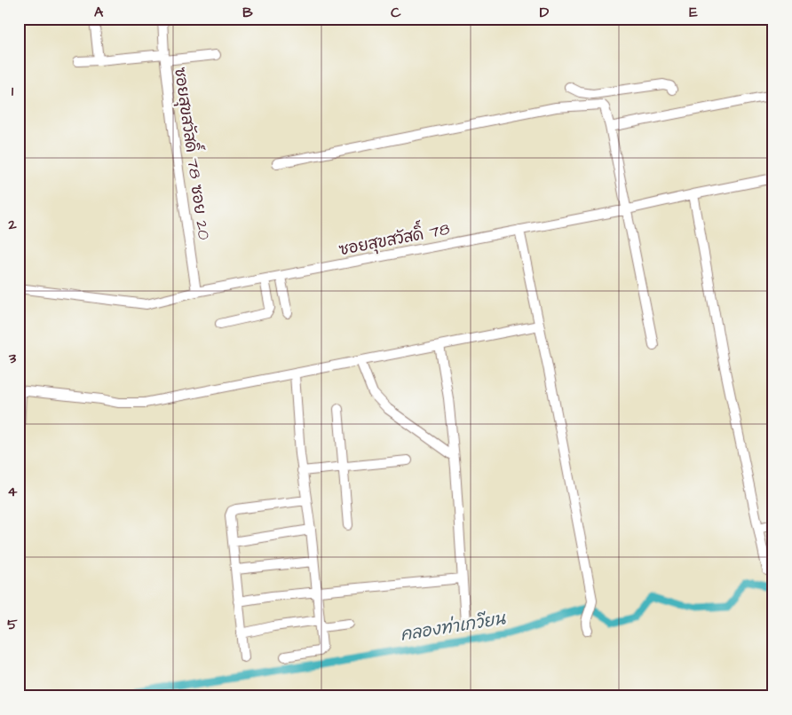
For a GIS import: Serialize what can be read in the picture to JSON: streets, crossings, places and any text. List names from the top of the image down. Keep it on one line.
{"streets":{"street":["ซอยสุขสวัสดิ์ 78 ซอย 20","ซอยสุขสวัสดิ์ 78"]},"crossings":[["ซอยสุขสวัสดิ์ 78 ซอย 20","ซอยสุขสวัสดิ์ 78"]],"water":["คลองท่าเกวียน"],"grid":{"columns":["A","B","C","D","E"],"rows":["1","2","3","4","5"]}}
